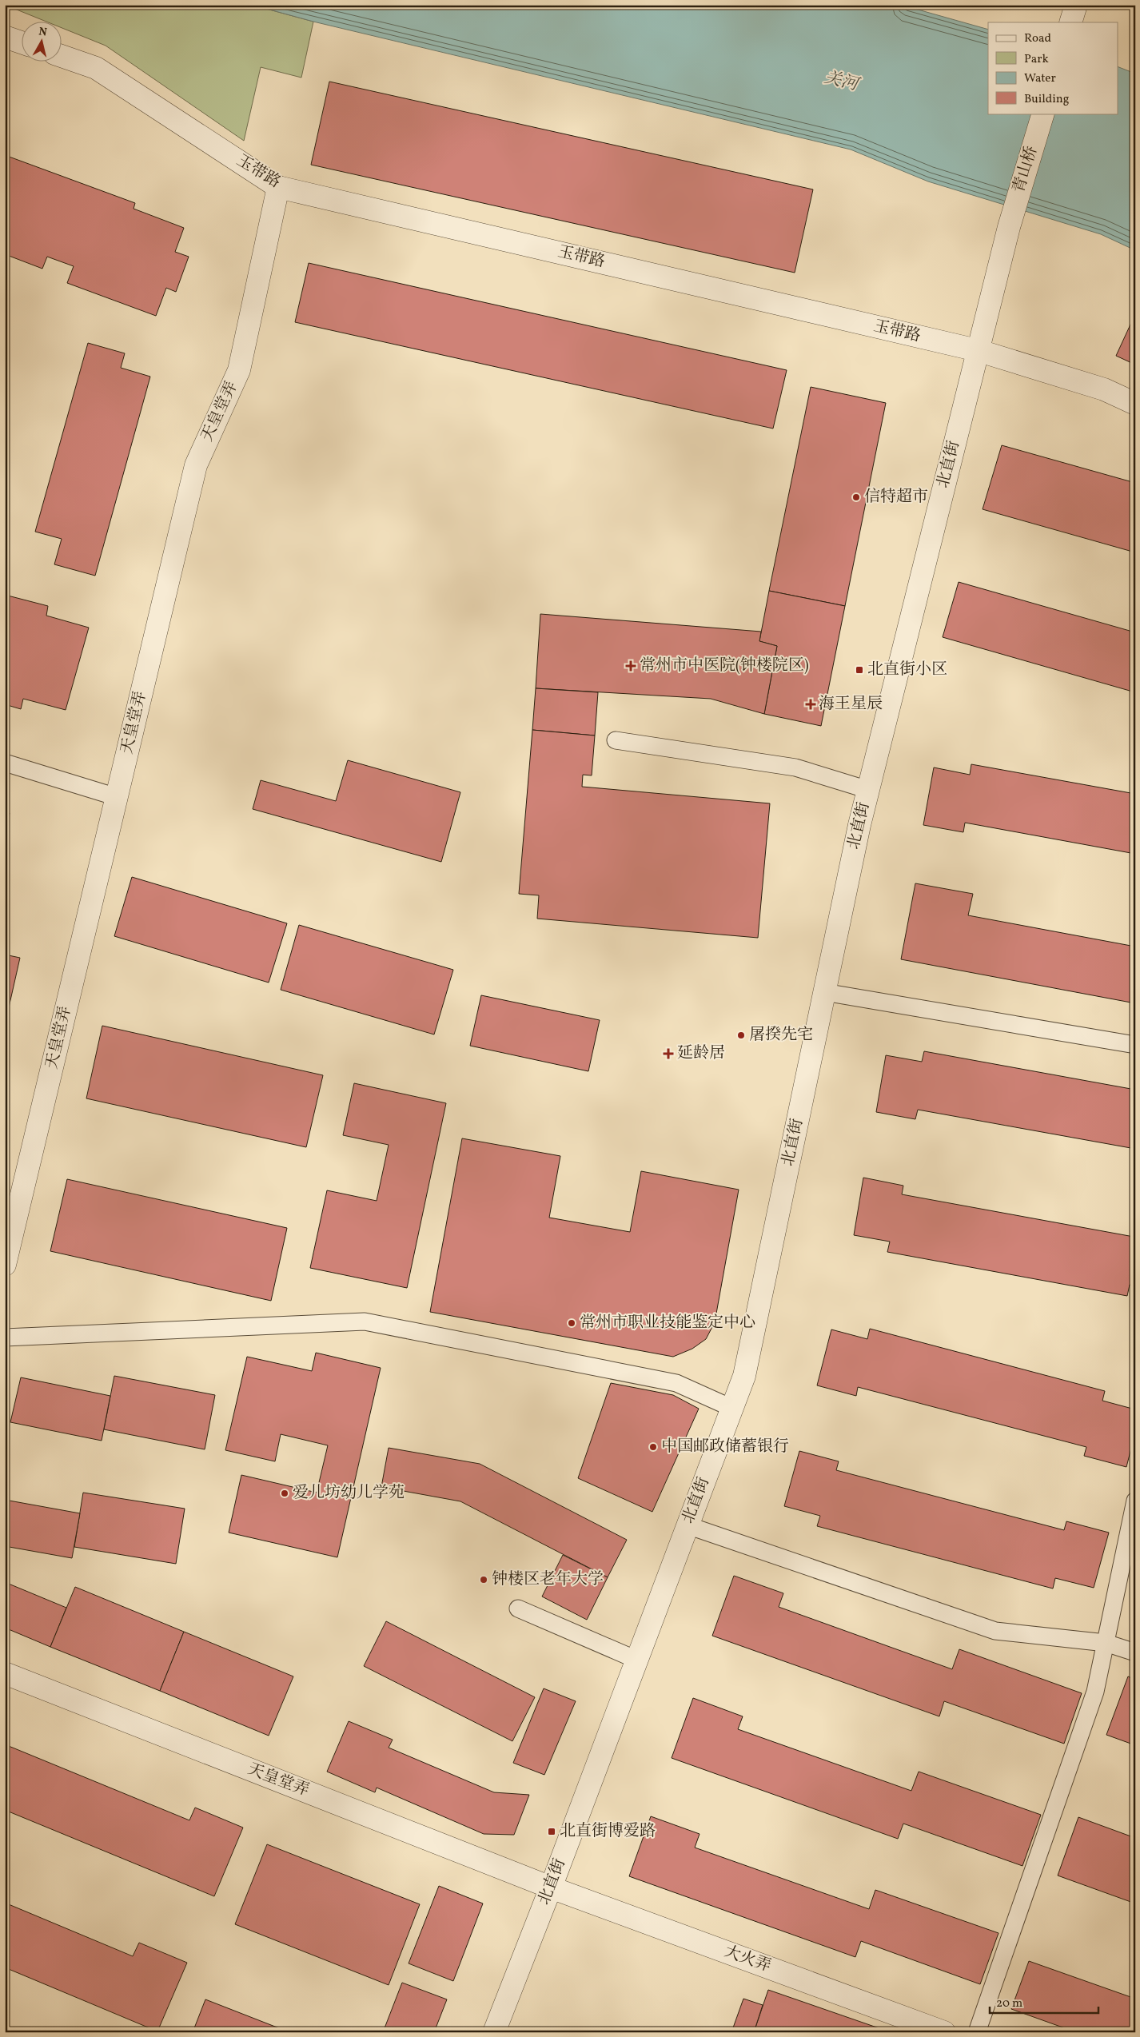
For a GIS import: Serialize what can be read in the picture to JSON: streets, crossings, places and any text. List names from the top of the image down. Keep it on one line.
{"streets":{"street":["青山桥","玉带路","天皇堂弄","北直街","大火弄"]},"crossings":[["青山桥","北直街"],["玉带路","天皇堂弄"],["玉带路","北直街"],["天皇堂弄","北直街"],["天皇堂弄","大火弄"],["北直街","大火弄"]],"water":["关河"],"places":{"other":["信特超市","屠揆先宅","常州市职业技能鉴定中心","中国邮政储蓄银行","爱儿坊幼儿学苑","钟楼区老年大学"],"health":["常州市中医院(钟楼院区)","海王星辰","延龄居"],"transit":["北直街小区","北直街博爱路"]},"legend":["Road","Park","Water","Building"],"scale_bar":"20 m","north":"top"}
